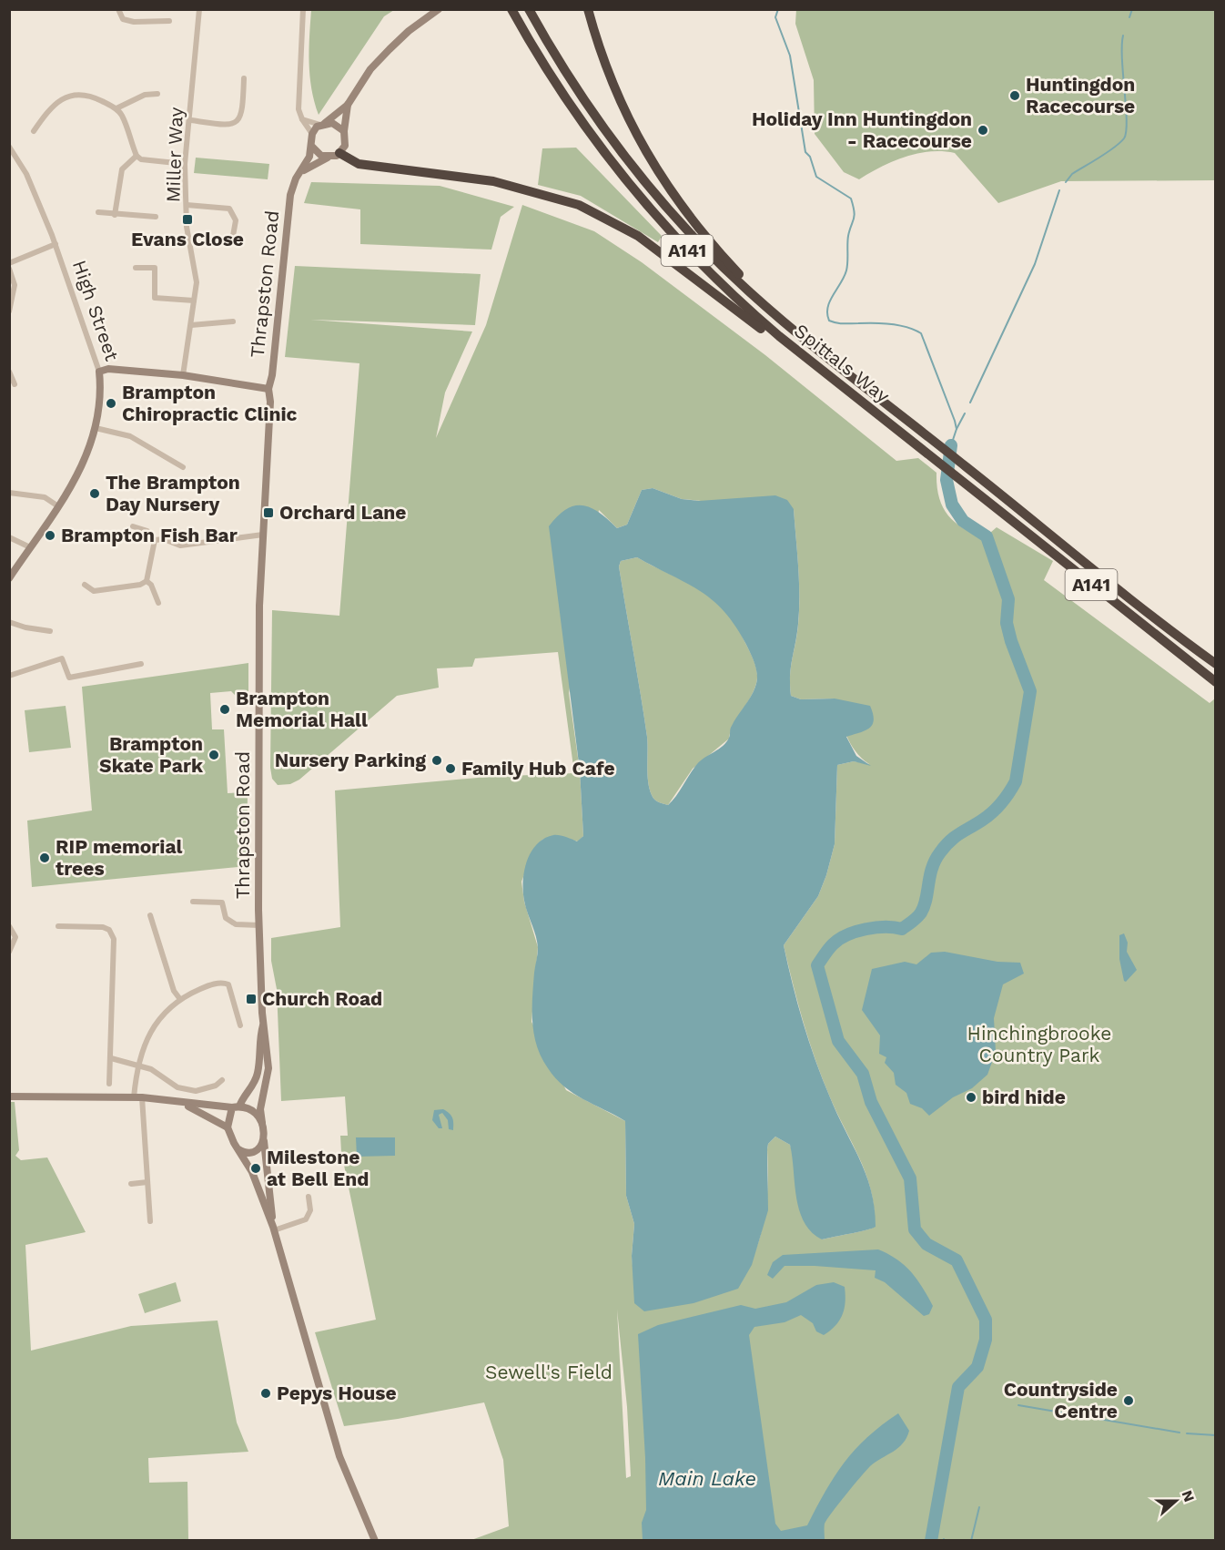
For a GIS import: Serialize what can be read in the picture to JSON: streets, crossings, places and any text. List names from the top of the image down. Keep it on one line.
{"streets":{"highway":["A141","Spittals Way"],"main road":["Thrapston Road","High Street"],"street":["Miller Way"]},"water":["Main Lake"],"parks":["Hinchingbrooke Country Park","Sewell's Field"],"places":{"other":["Huntingdon Racecourse","Holiday Inn Huntingdon - Racecourse","Brampton Chiropractic Clinic","The Brampton Day Nursery","Brampton Fish Bar","Brampton Memorial Hall","Brampton Skate Park","Nursery Parking","Family Hub Cafe","RIP memorial trees","bird hide","Milestone at Bell End","Pepys House","Countryside Centre"],"transit":["Evans Close","Orchard Lane","Church Road"]},"north":"right"}
